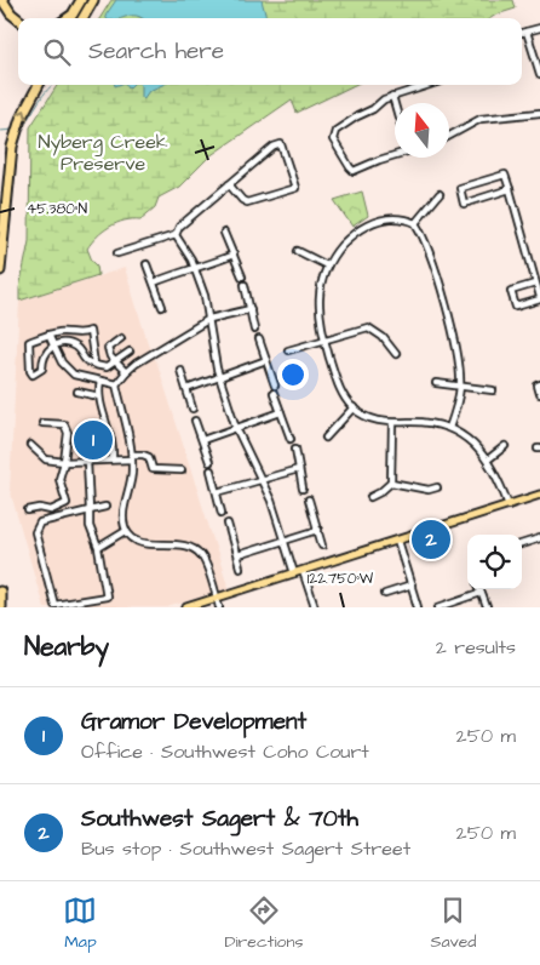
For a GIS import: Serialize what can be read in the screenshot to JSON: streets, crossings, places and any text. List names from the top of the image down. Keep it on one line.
{"parks":["Nyberg Creek Preserve"],"north":"top","page":{"search":"Search here","pins":["1","2"],"heading":["Nearby","2 results"],"list":[{"mark":"1","name":"Gramor Development","note":"Office · Southwest Coho Court","value":"250 m"},{"mark":"2","name":"Southwest Sagert & 70th","note":"Bus stop · Southwest Sagert Street","value":"250 m"}],"nav":["Map","Directions","Saved"]},"coordinates":["45.380°N","122.750°W"]}
